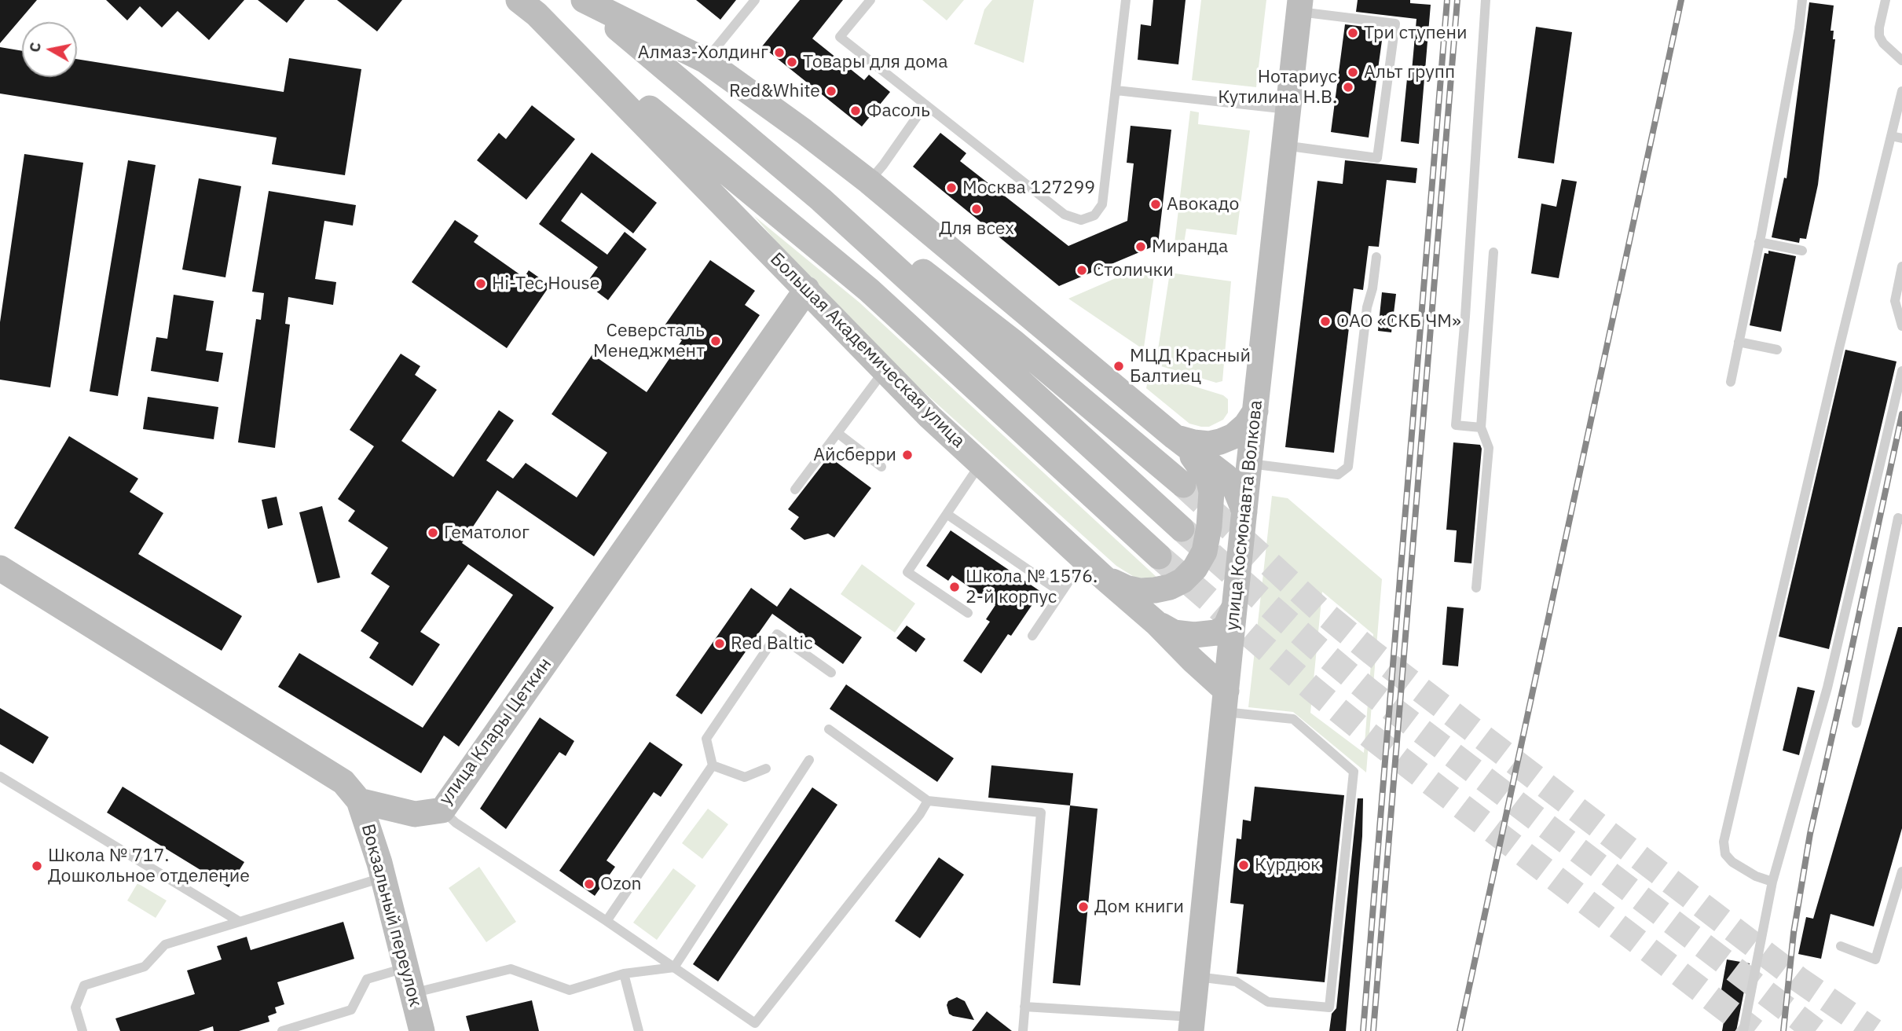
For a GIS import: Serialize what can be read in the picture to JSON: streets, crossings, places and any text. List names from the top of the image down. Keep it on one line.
{"streets":{"main road":["Большая Академическая улица","улица Космонавта Волкова","улица Клары Цеткин","Вокзальный переулок"]},"crossings":[["Большая Академическая улица","улица Космонавта Волкова"],["Большая Академическая улица","улица Клары Цеткин"],["улица Клары Цеткин","Вокзальный переулок"]],"places":["Три ступени","Алмаз-Холдинг","Товары для дома","Альт групп","Нотариус Кутилина Н.В.","Red&White","Фасоль","Москва 127299","Авокадо","Для всех","Миранда","Столички","Hi-Tec House","ОАО «СКБ ЧМ»","Северсталь Менеджмент","МЦД Красный Балтиец","Айсберри","Гематолог","Школа № 1576. 2-й корпус","Red Baltic","Курдюк","Школа № 717. Дошкольное отделение","Ozon","Дом книги"],"north":"left"}
